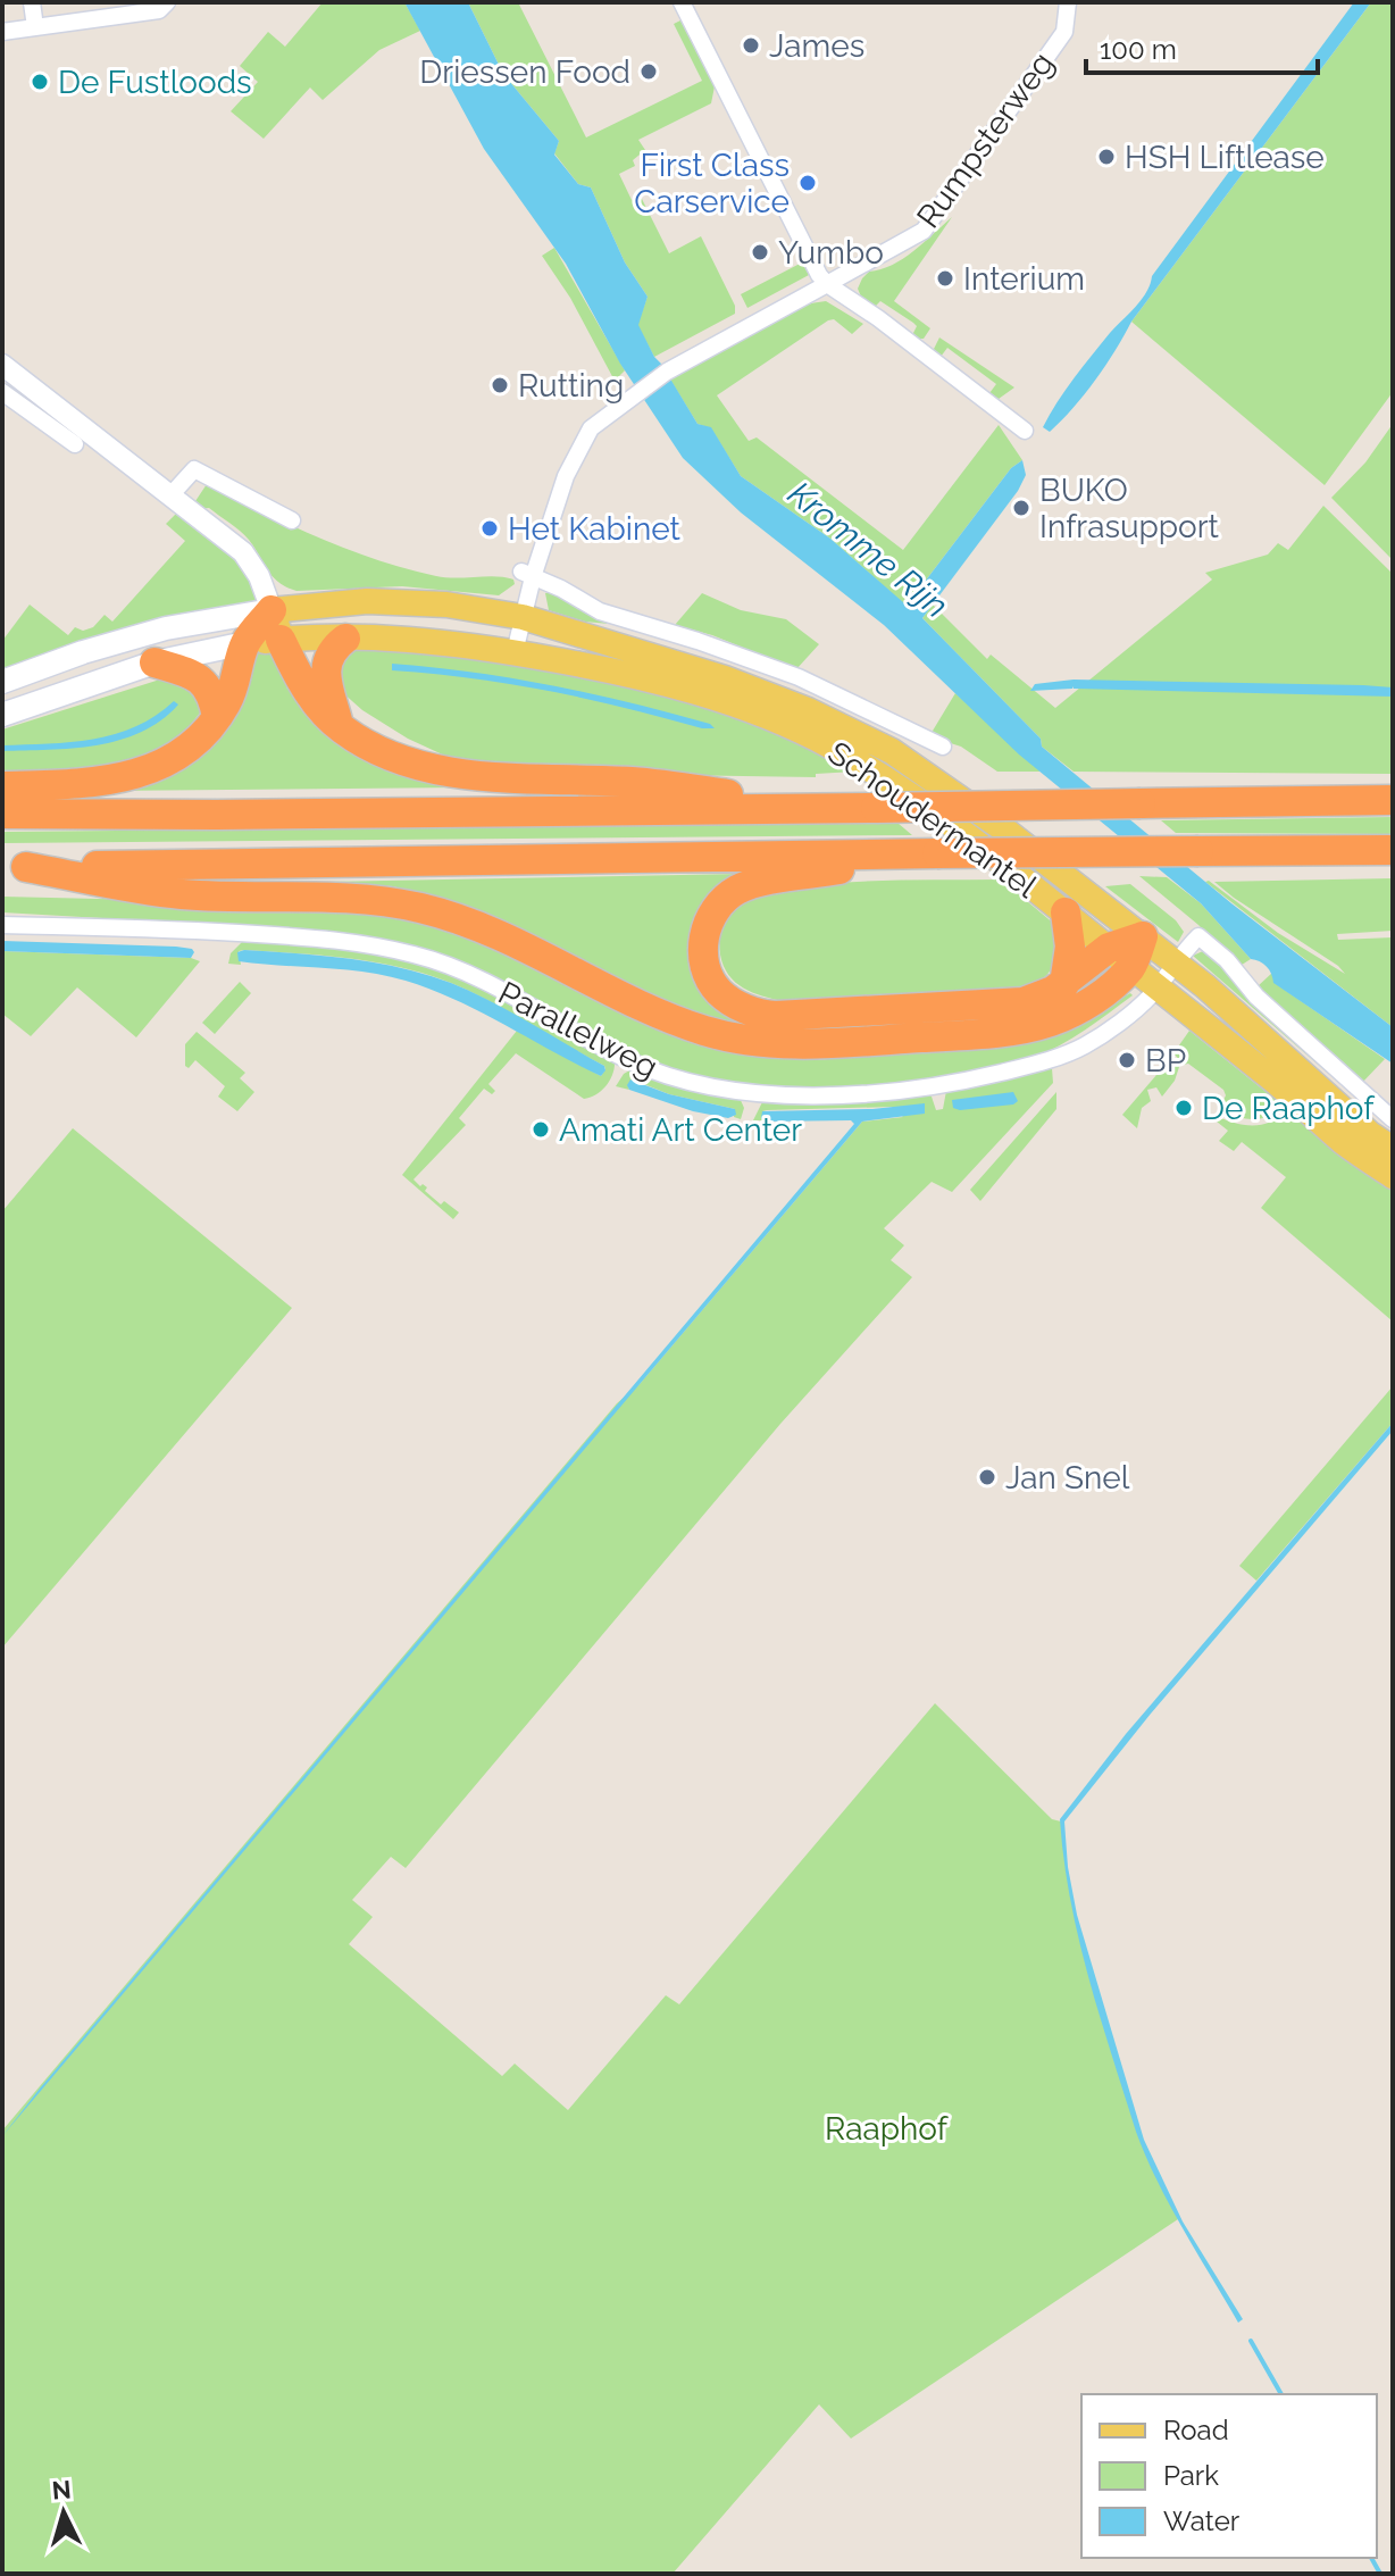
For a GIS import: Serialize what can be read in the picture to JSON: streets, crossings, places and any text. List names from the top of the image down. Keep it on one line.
{"streets":{"main road":["Schoudermantel"],"street":["Rumpsterweg","Parallelweg"]},"crossings":[["Rumpsterweg","Schoudermantel"],["Schoudermantel","Parallelweg"]],"water":["Kromme Rijn"],"parks":["Raaphof"],"places":["James","Driessen Food","De Fustloods","HSH Liftlease","First Class Carservice","Yumbo","Interium","Rutting","BUKO Infrasupport","Het Kabinet","BP","De Raaphof","Amati Art Center","Jan Snel"],"legend":["Road","Park","Water"],"scale_bar":"100 m","north":"top"}
